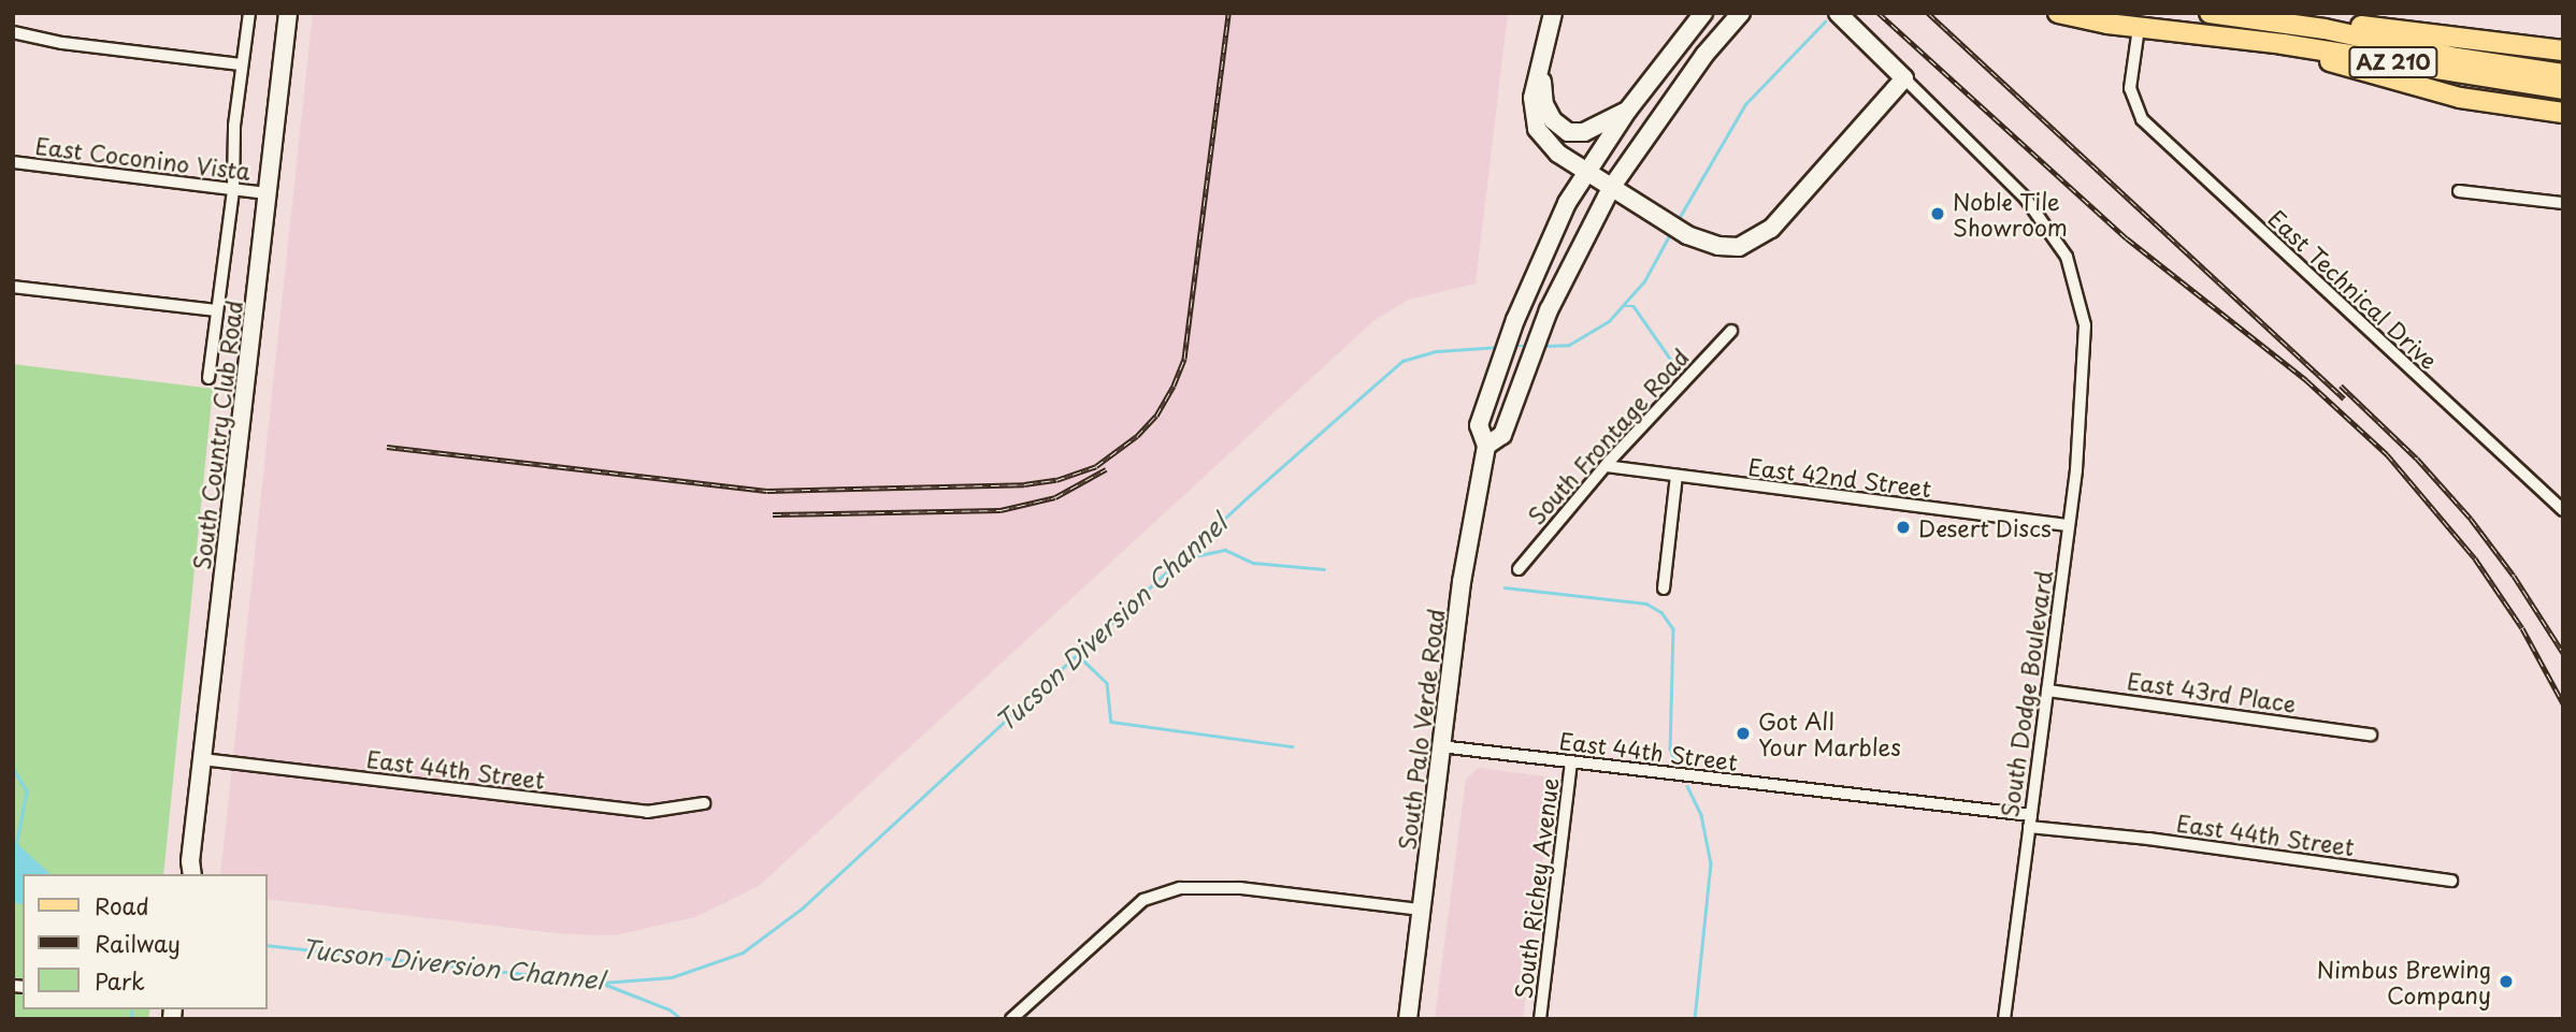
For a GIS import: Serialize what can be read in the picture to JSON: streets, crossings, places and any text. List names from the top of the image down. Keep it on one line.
{"streets":{"main road":["AZ 210","South Country Club Road","South Palo Verde Road"],"street":["East Coconino Vista","East Technical Drive","South Frontage Road","East 42nd Street","East 43rd Place","South Dodge Boulevard","East 44th Street","South Richey Avenue"]},"crossings":[["AZ 210","East Technical Drive"],["East Coconino Vista","South Country Club Road"],["South Country Club Road","East 44th Street"],["South Frontage Road","East 42nd Street"],["East 42nd Street","South Dodge Boulevard"],["East 43rd Place","South Dodge Boulevard"],["South Dodge Boulevard","East 44th Street"],["South Palo Verde Road","East 44th Street"],["East 44th Street","South Richey Avenue"]],"water":["Tucson Diversion Channel"],"places":["Noble Tile Showroom","Desert Discs","Got All Your Marbles","Nimbus Brewing Company"],"legend":["Road","Railway","Park"]}
